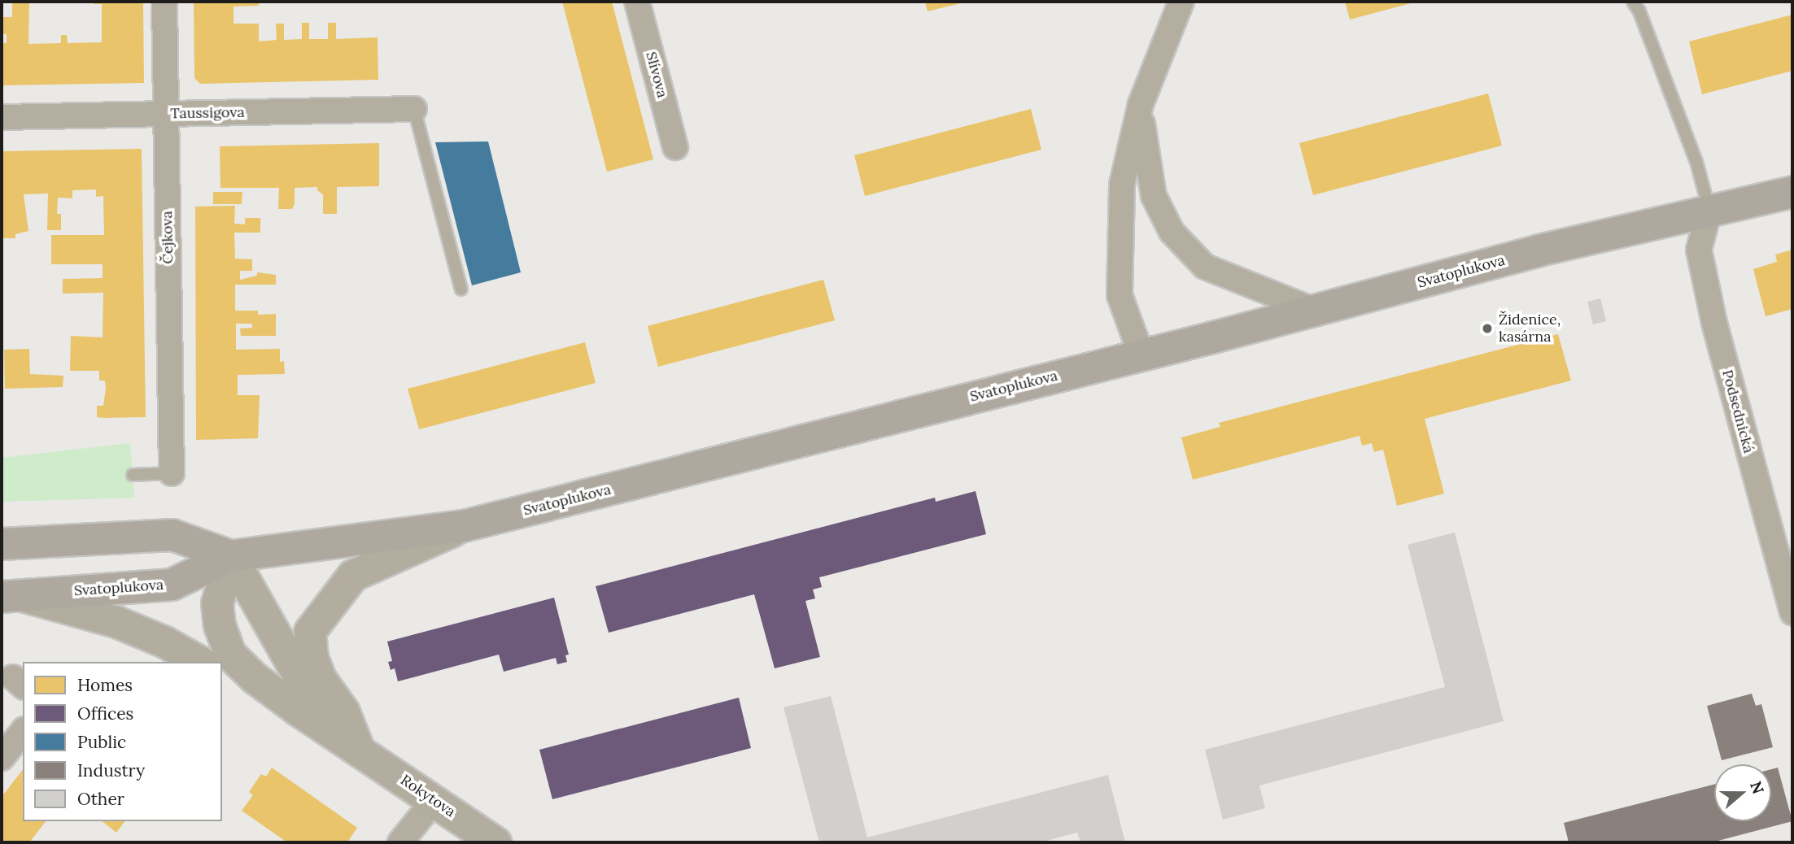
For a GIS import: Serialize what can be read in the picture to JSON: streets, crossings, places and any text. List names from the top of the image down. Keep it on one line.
{"streets":{"main road":["Svatoplukova","Rokytova"],"street":["Slívova","Taussigova","Čejkova","Podsednická"]},"crossings":[["Taussigova","Čejkova"],["Svatoplukova","Podsednická"]],"places":["Židenice, kasárna"],"legend":["Homes","Offices","Public","Industry","Other"],"north":"right"}
